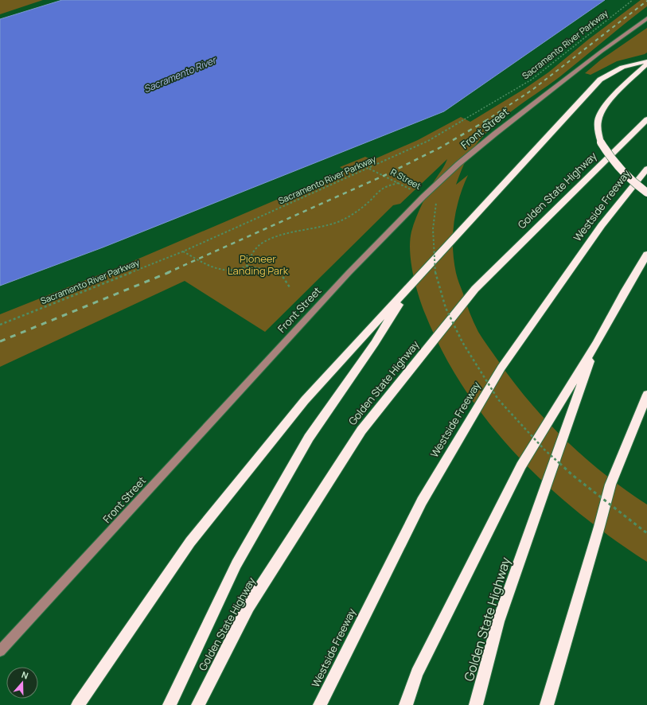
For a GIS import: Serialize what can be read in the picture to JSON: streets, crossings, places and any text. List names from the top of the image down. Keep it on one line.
{"streets":{"highway":["Golden State Highway","Westside Freeway"],"street":["Front Street"],"path":["Sacramento River Parkway","R Street"]},"crossings":[["Sacramento River Parkway","R Street"],["Front Street","R Street"]],"water":["Sacramento River"],"parks":["Pioneer Landing Park"],"north":"top"}
